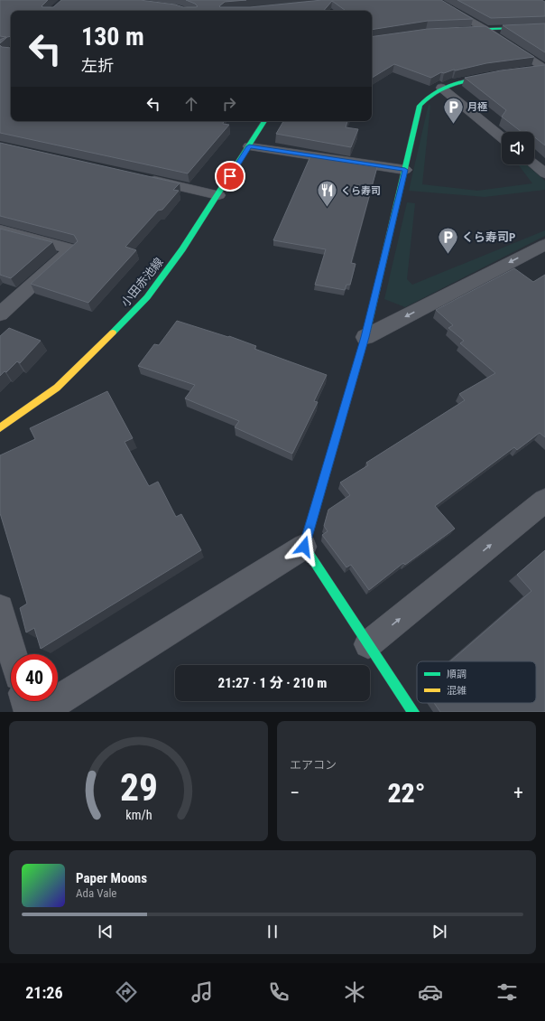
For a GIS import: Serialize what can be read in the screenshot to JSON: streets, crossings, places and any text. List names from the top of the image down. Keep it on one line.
{"streets":{"street":["小田赤池線"]},"places":{"parking":["月極","くら寿司P"],"restaurant":["くら寿司"]},"legend":["順調","混雑"],"page":{"turn":["130 m","左折"],"limit":"40","trip":"21:27 · 1 分 · 210 m","tile":"エアコン","heat":["−","22°","+"],"song":["Paper Moons","Ada Vale"],"tabs":"21:26","gauge":["29","km/h"]}}
